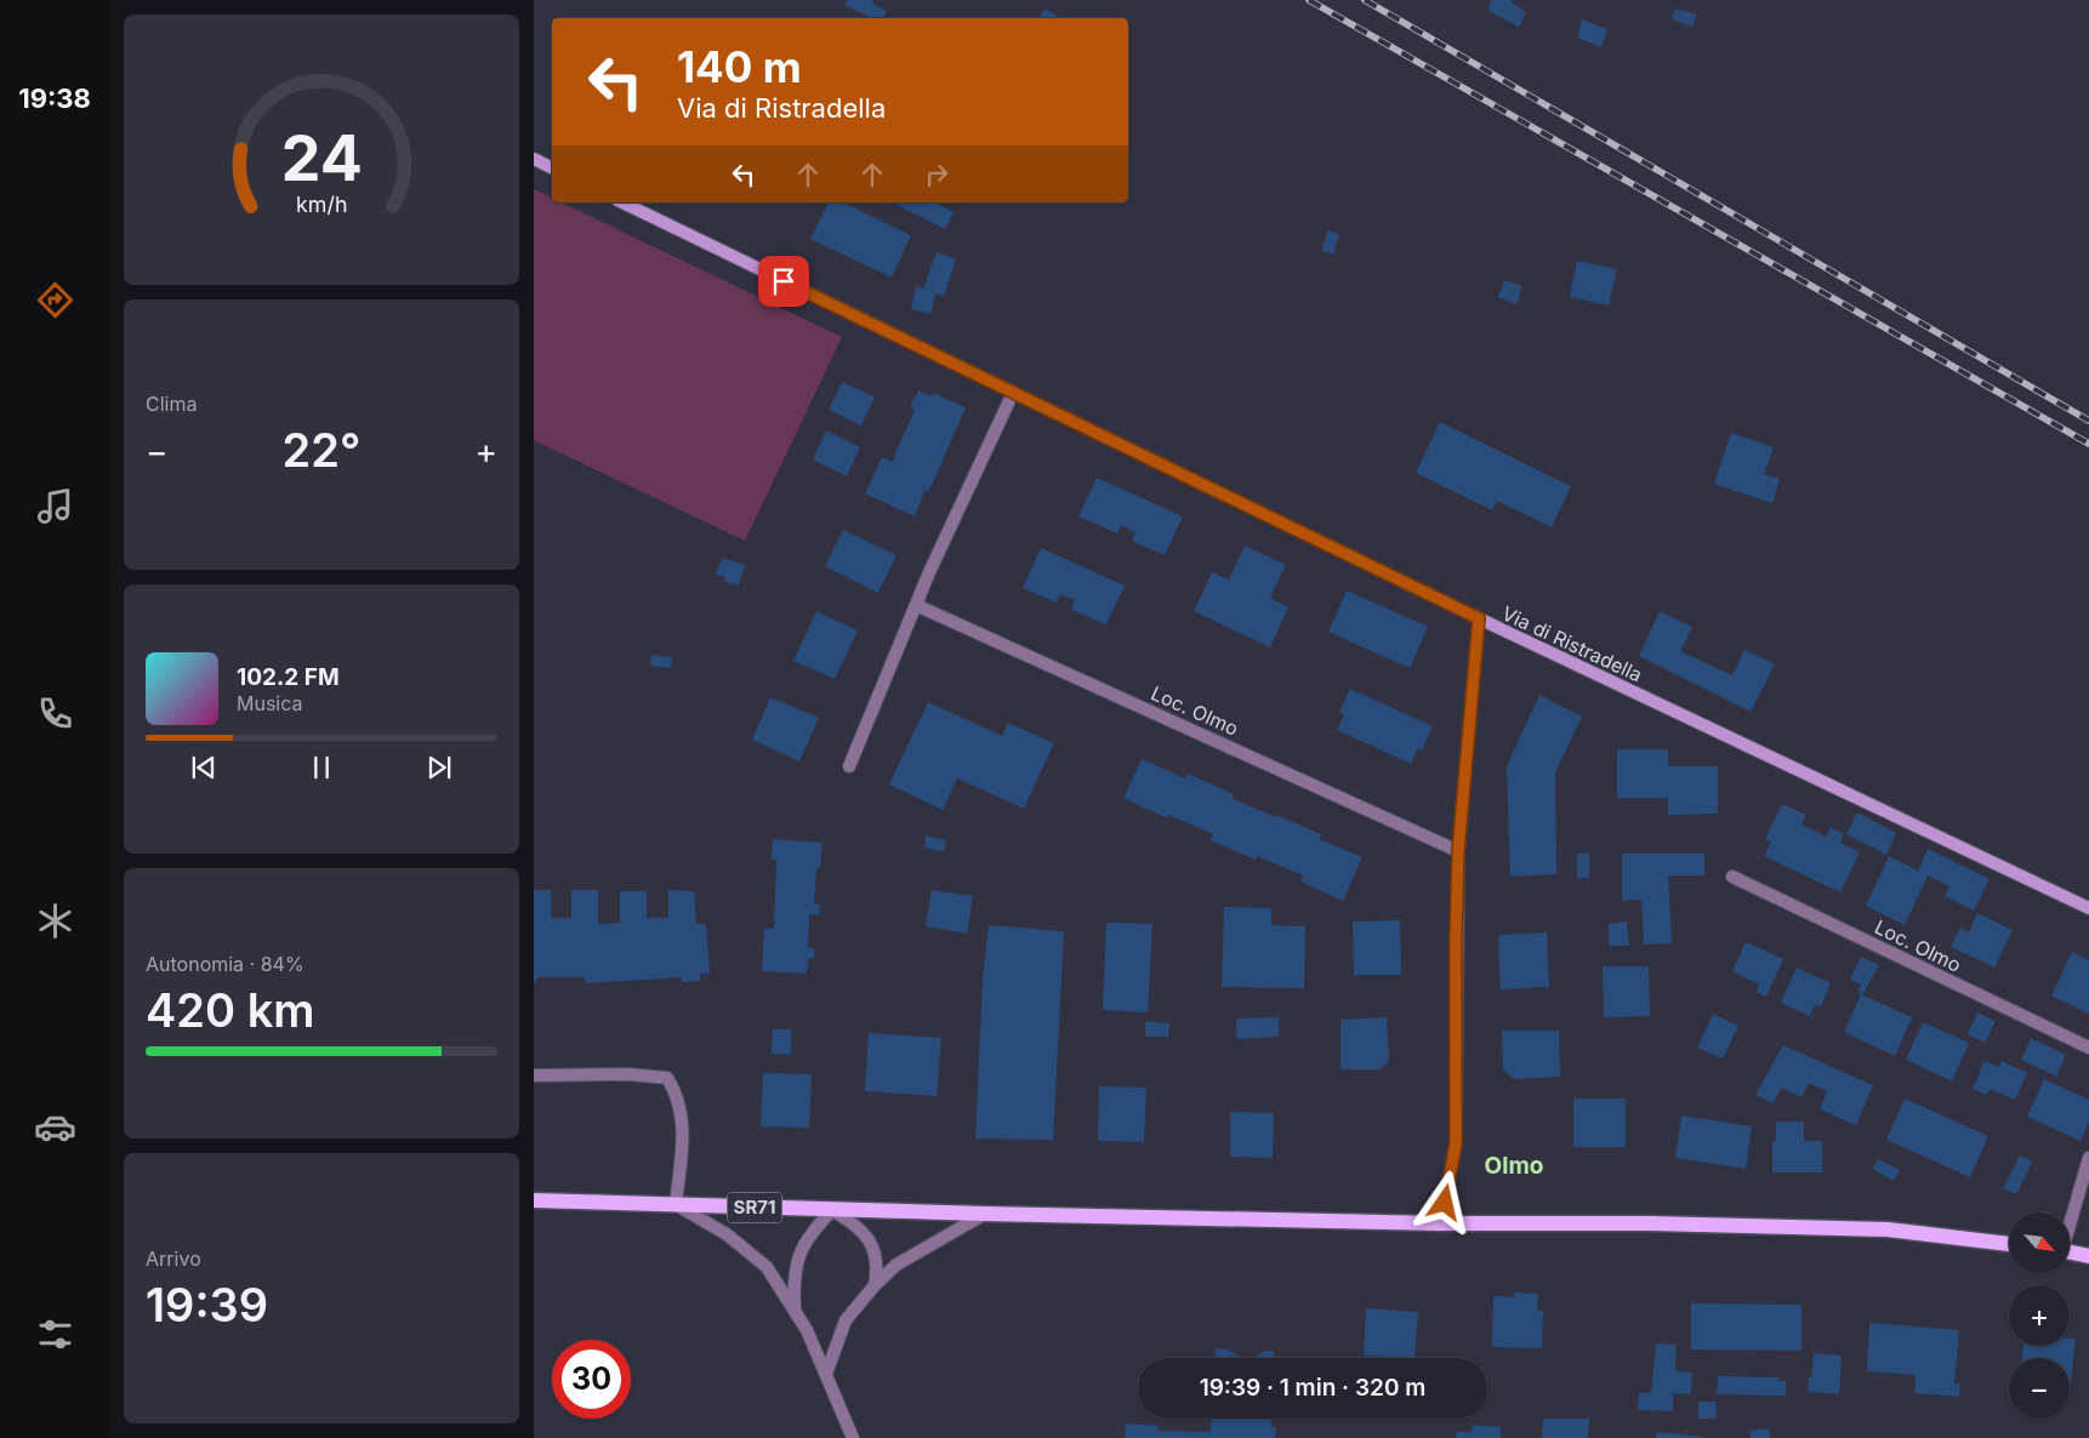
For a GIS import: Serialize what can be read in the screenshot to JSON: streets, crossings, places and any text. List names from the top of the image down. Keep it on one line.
{"streets":{"main road":["SR71"],"street":["Via di Ristradella","Loc. Olmo"]},"districts":["Olmo"],"north":"bottom right","page":{"tabs":"19:38","turn":["140 m","Via di Ristradella"],"tile":["Clima",["Autonomia · 84%","420 km"],["Arrivo","19:39"]],"heat":["−","22°","+"],"song":["102.2 FM","Musica"],"map_buttons":["+","−"],"limit":"30","trip":"19:39 · 1 min · 320 m","gauge":["24","km/h"]}}
